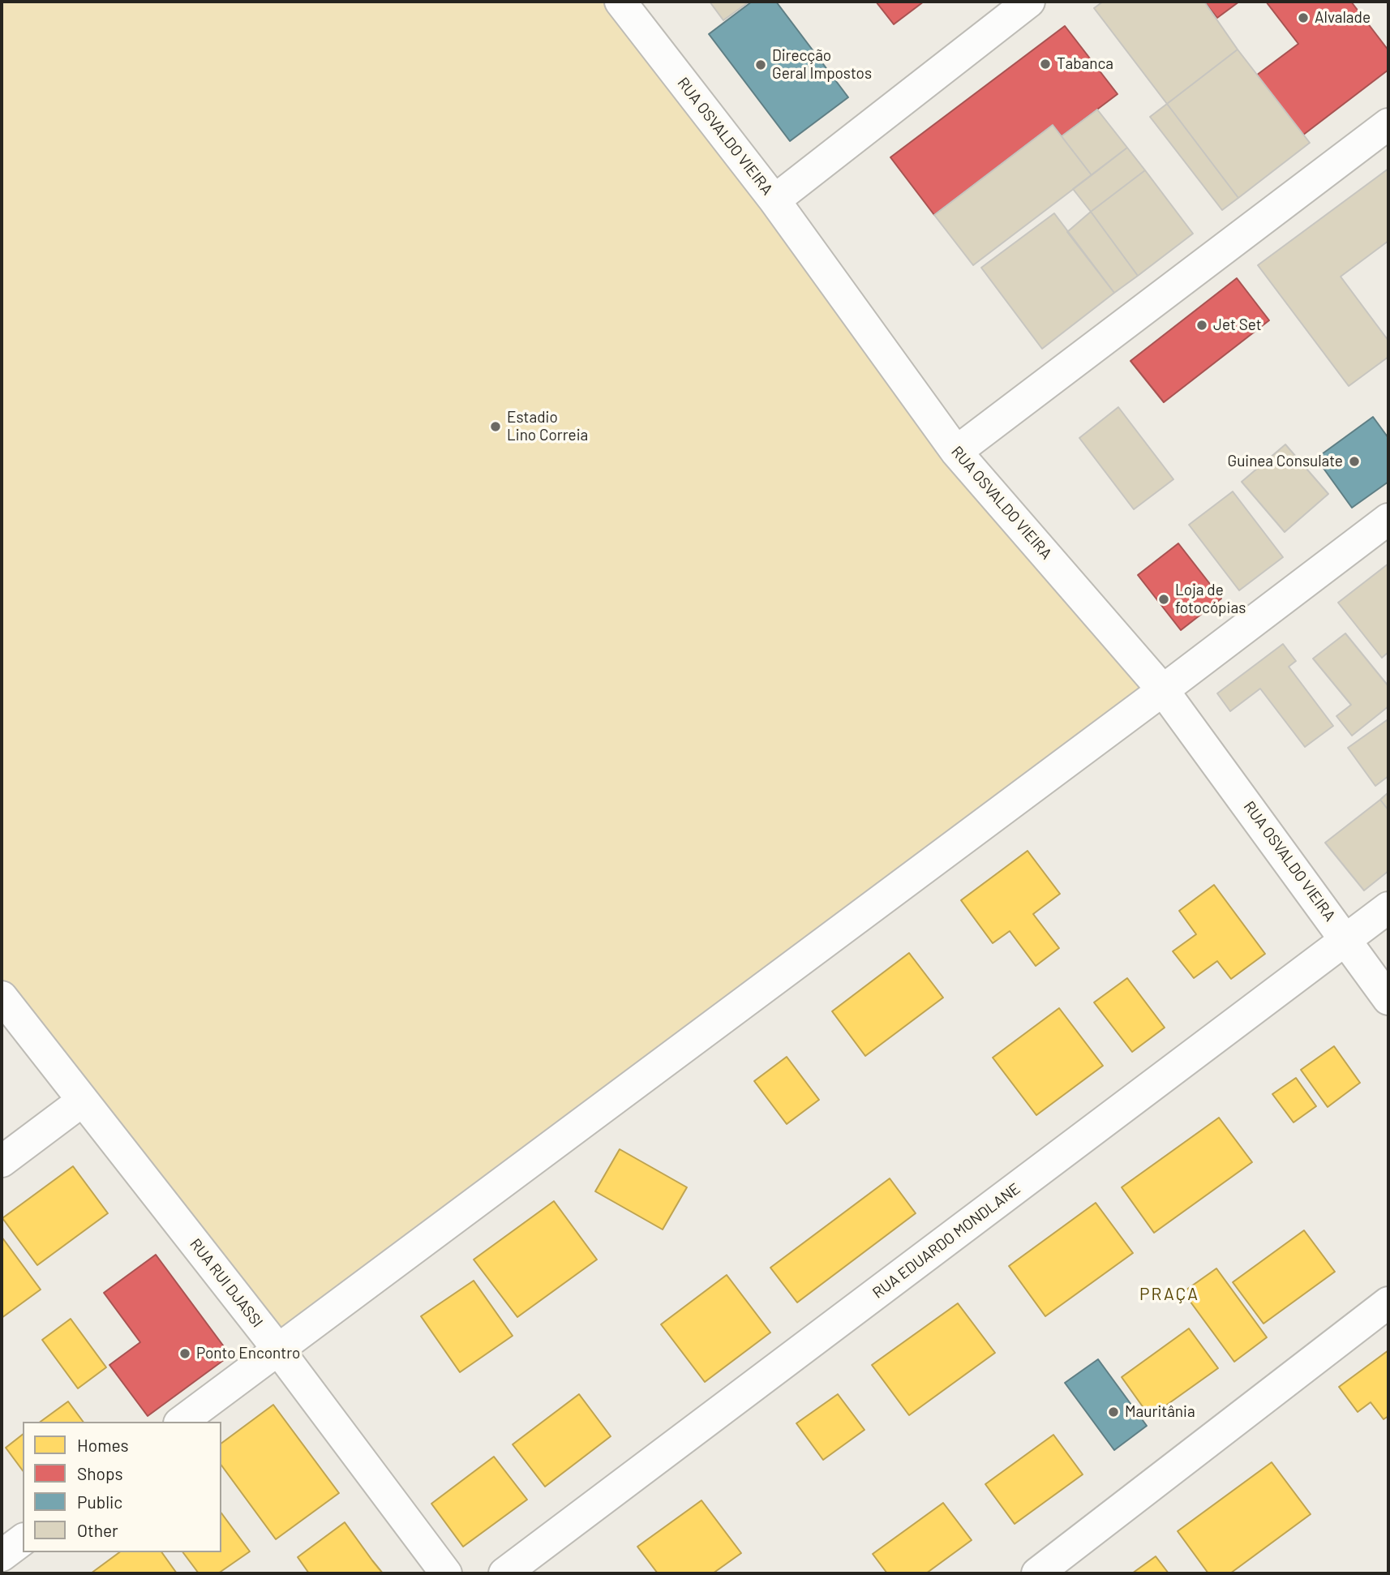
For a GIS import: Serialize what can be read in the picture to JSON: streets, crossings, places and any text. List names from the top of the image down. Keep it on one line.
{"streets":{"street":["RUA OSVALDO VIEIRA","RUA EDUARDO MONDLANE","RUA RUI DJASSI"]},"crossings":[["RUA OSVALDO VIEIRA","RUA EDUARDO MONDLANE"]],"districts":["PRAÇA"],"places":["Alvalade","Tabanca","Direcção Geral Impostos","Jet Set","Estadio Lino Correia","Guinea Consulate","Loja de fotocópias","Ponto Encontro","Mauritânia"],"legend":["Homes","Shops","Public","Other"]}
